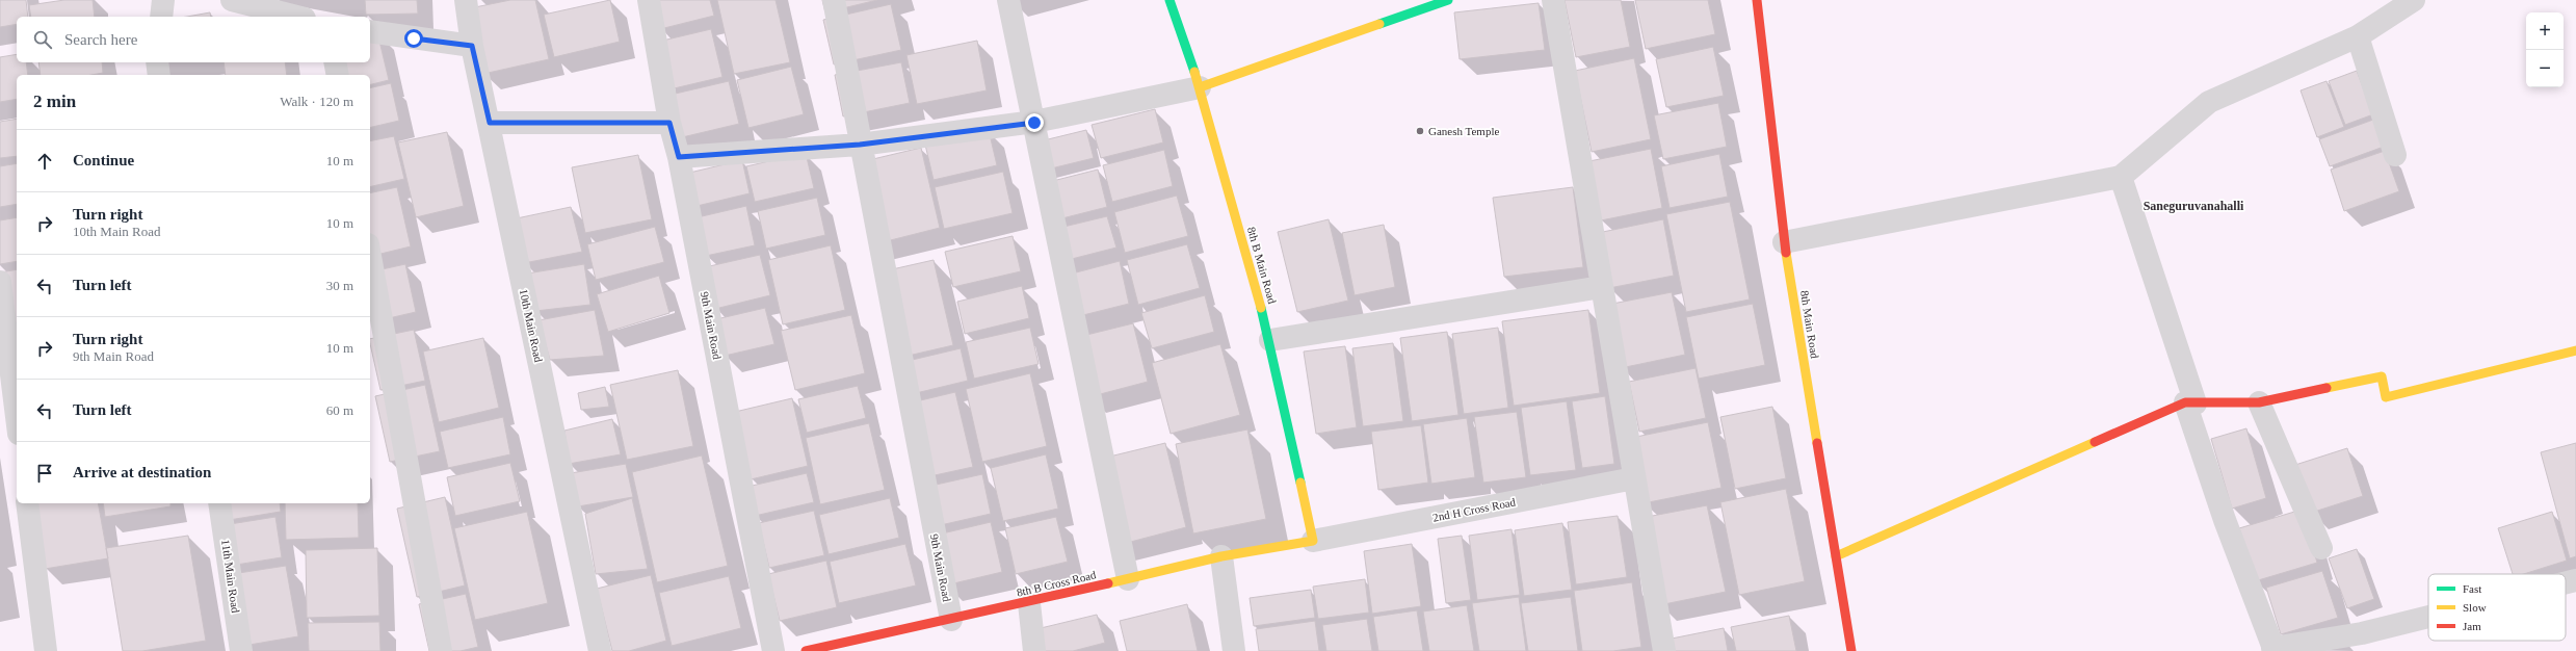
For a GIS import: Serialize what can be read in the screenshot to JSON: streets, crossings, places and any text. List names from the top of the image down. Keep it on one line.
{"streets":{"street":["8th B Main Road","8th Main Road","10th Main Road","9th Main Road","2nd H Cross Road","11th Main Road","8th B Cross Road"]},"crossings":[["8th B Main Road","2nd H Cross Road"],["8th B Main Road","8th B Cross Road"],["9th Main Road","8th B Cross Road"],["2nd H Cross Road","8th B Cross Road"]],"districts":["Saneguruvanahalli"],"places":["Ganesh Temple"],"legend":["Fast","Slow","Jam"],"page":{"map_buttons":["+","−"],"search":"Search here","heading":["2 min","Walk · 120 m"],"list":[["Continue","10 m"],["Turn right","10th Main Road","10 m"],["Turn left","30 m"],["Turn right","9th Main Road","10 m"],["Turn left","60 m"],"Arrive at destination"]}}
